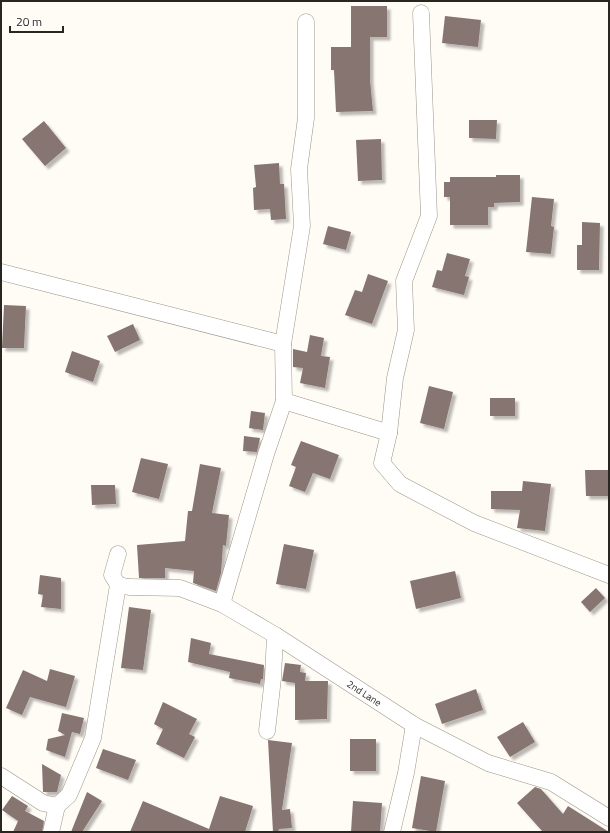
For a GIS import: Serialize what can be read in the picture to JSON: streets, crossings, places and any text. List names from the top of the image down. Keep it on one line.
{"streets":{"street":["2nd Lane"]},"scale_bar":"20 m"}
